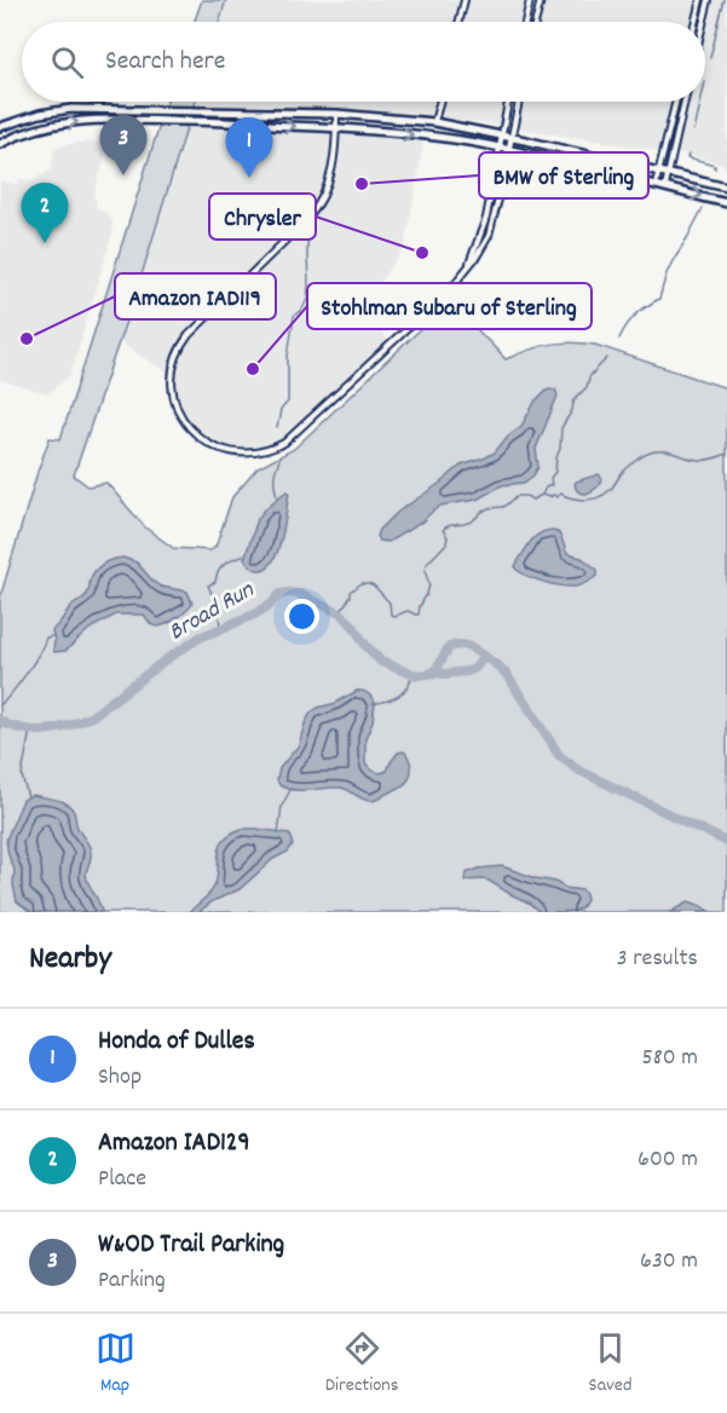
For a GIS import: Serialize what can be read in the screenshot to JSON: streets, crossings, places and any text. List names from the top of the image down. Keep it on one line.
{"water":["Broad Run"],"places":["BMW of Sterling","Chrysler","Amazon IAD119","Stohlman Subaru of Sterling"],"page":{"search":"Search here","pins":["3","1","2"],"heading":["Nearby","3 results"],"list":[{"mark":"1","name":"Honda of Dulles","note":"Shop","value":"580 m"},{"mark":"2","name":"Amazon IAD129","note":"Place","value":"600 m"},{"mark":"3","name":"W&OD Trail Parking","note":"Parking","value":"630 m"}],"nav":["Map","Directions","Saved"]}}
